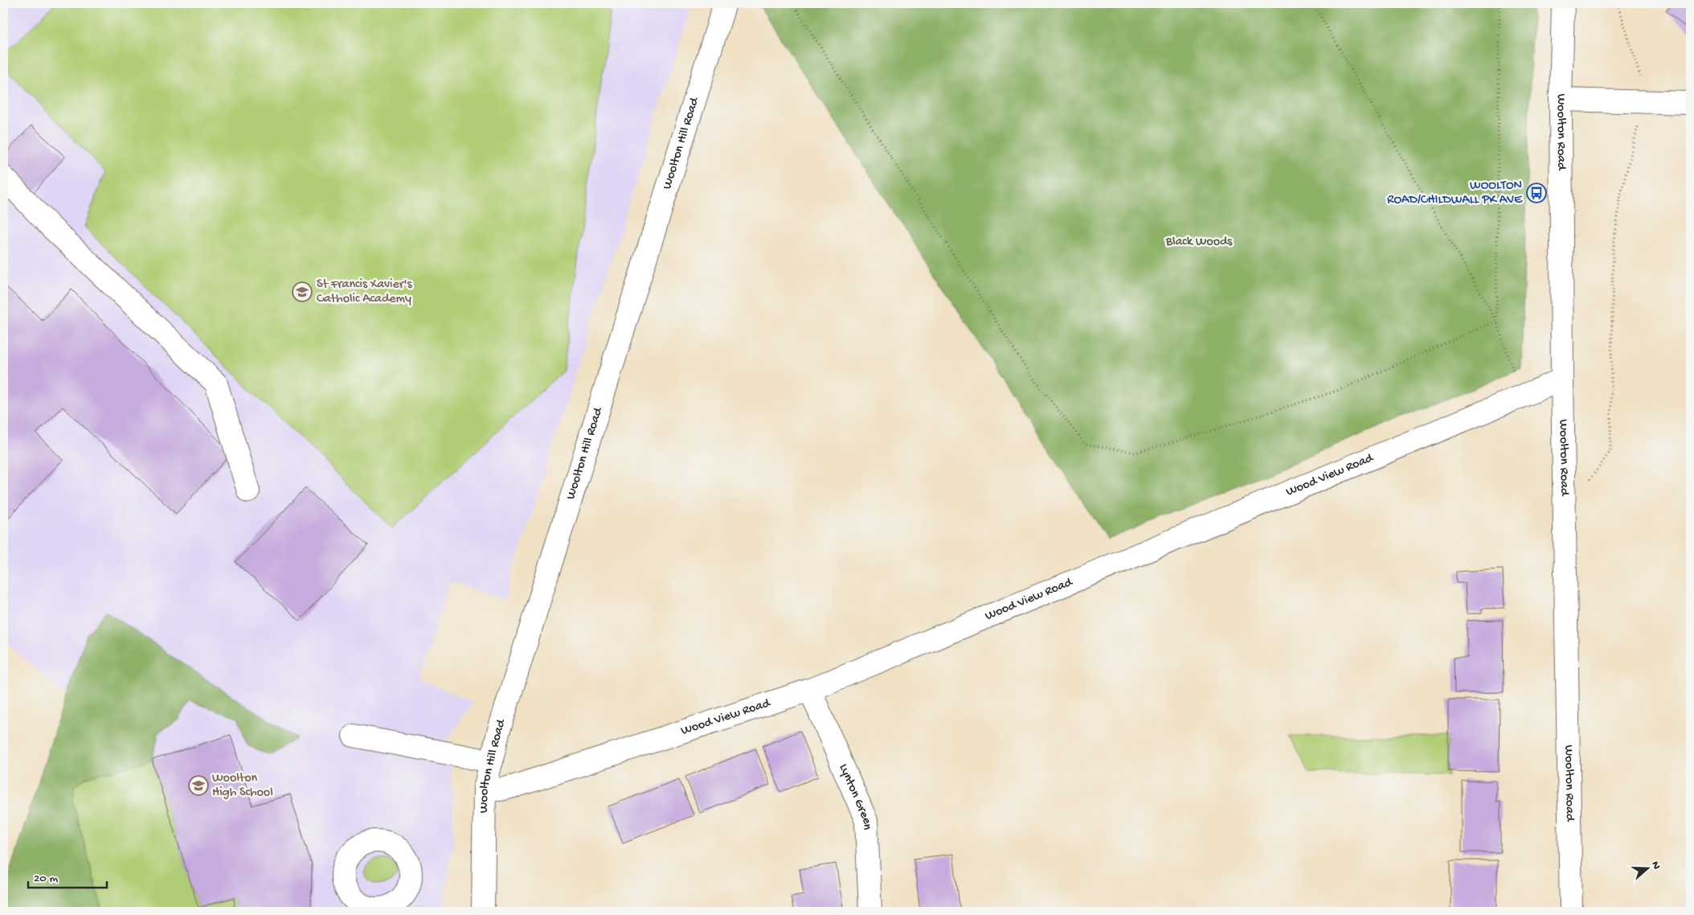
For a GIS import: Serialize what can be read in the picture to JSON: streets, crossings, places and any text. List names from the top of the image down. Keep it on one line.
{"streets":{"street":["Woolton Road","Woolton Hill Road","Wood View Road","Lynton Green"]},"crossings":[["Woolton Road","Wood View Road"],["Woolton Hill Road","Wood View Road"],["Wood View Road","Lynton Green"]],"parks":["Black Woods"],"places":{"bus stop":["WOOLTON ROAD/CHILDWALL PK AVE"],"school or university":["St Francis Xavier's Catholic Academy","Woolton High School"]},"scale_bar":"20 m","north":"right"}
